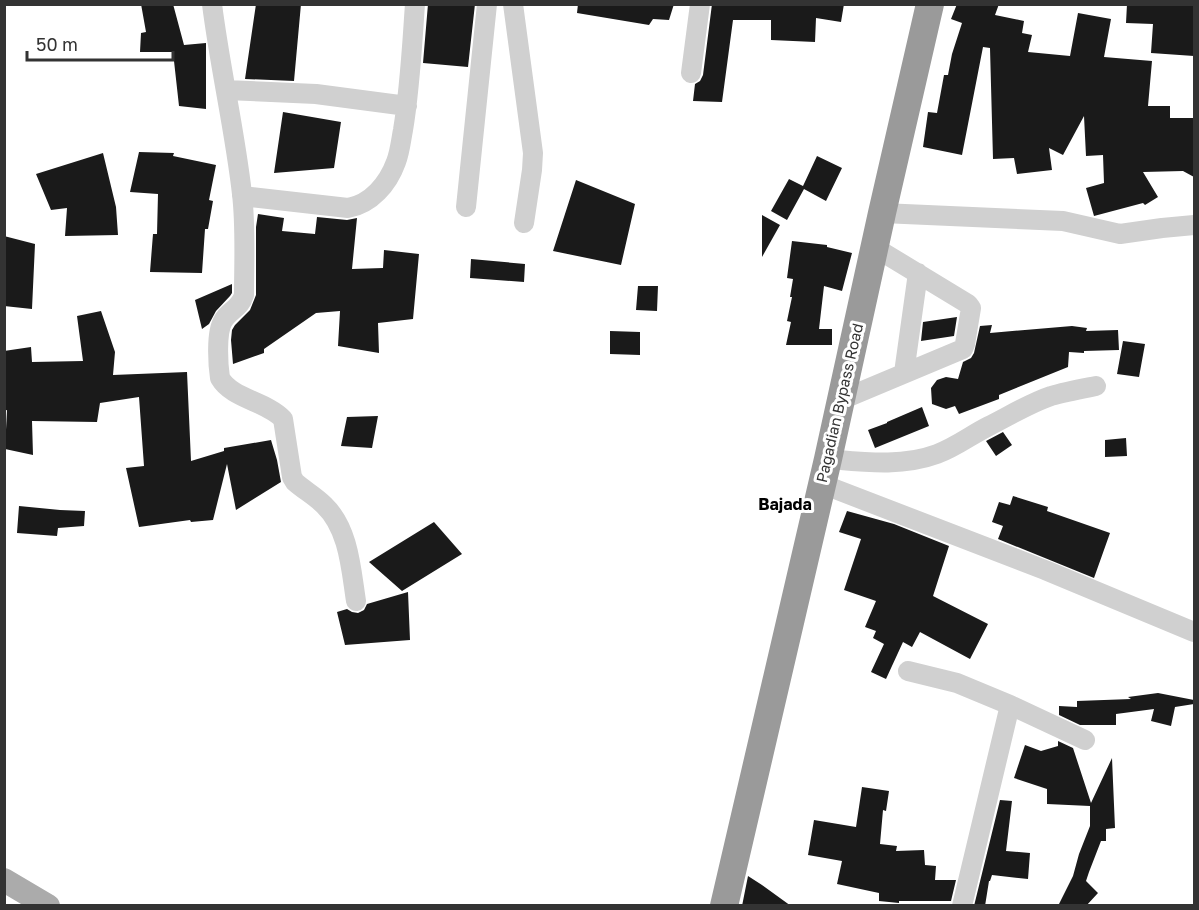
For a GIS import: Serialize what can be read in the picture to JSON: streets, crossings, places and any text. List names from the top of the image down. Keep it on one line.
{"streets":{"highway":["Pagadian Bypass Road"]},"districts":["Bajada"],"scale_bar":"50 m"}
